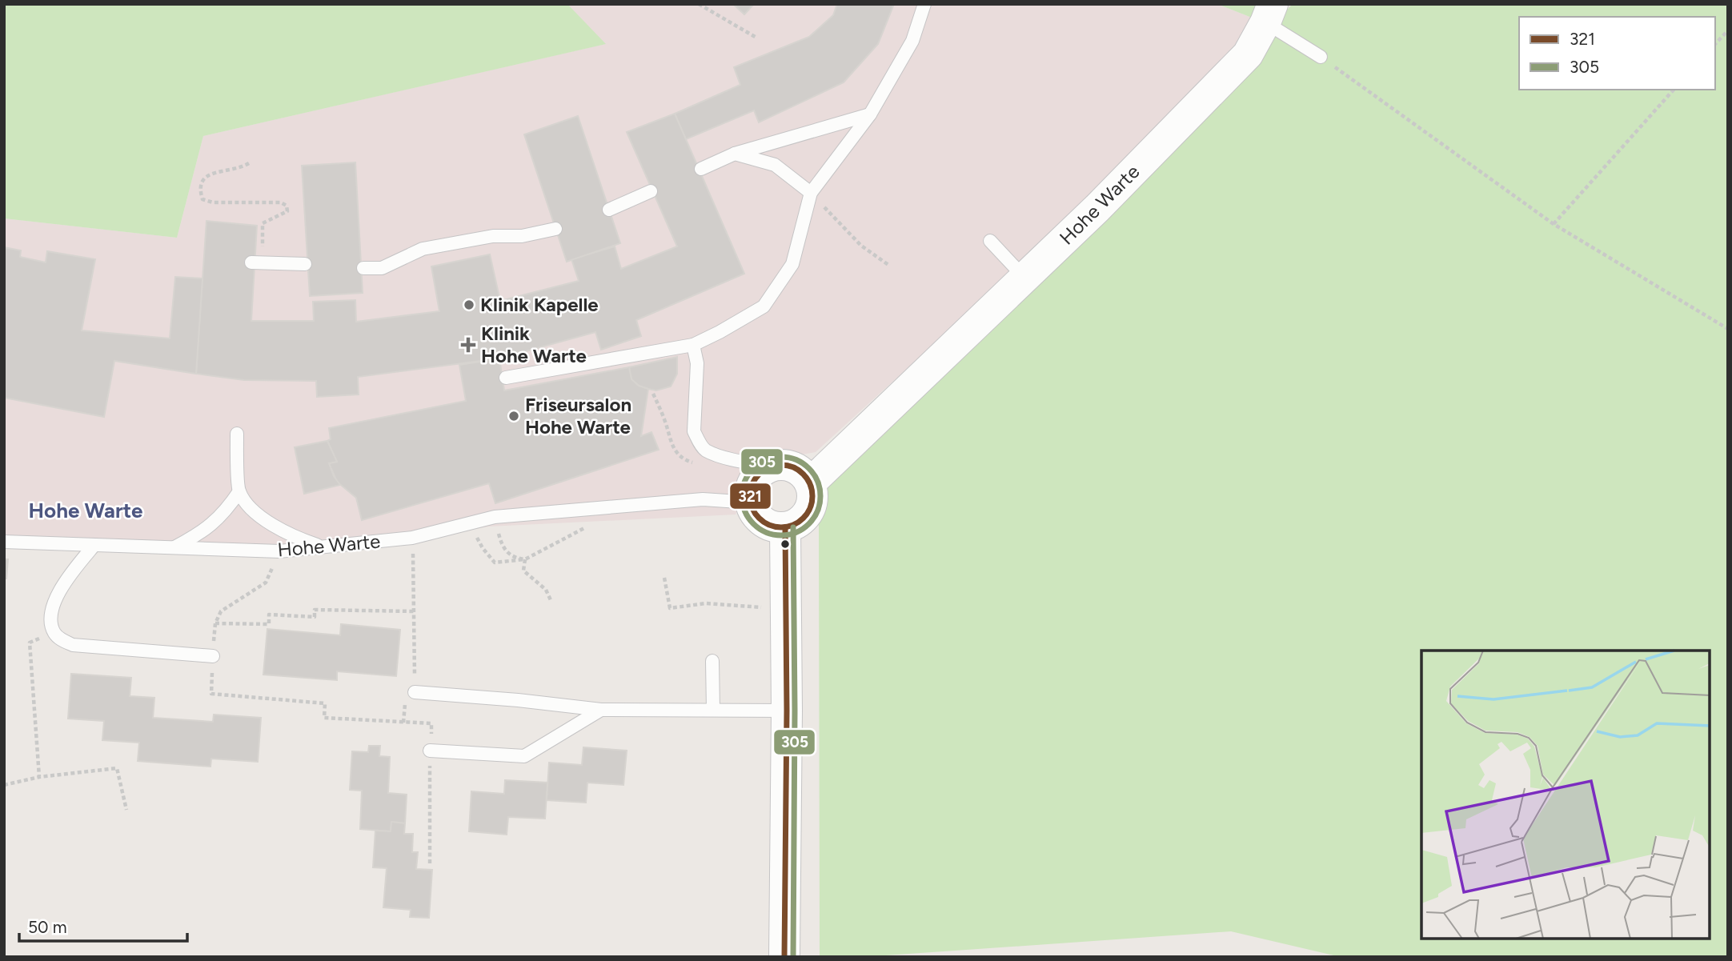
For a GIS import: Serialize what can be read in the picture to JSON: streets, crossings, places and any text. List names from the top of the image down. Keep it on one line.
{"streets":{"street":["Hohe Warte"]},"districts":["Hohe Warte"],"places":{"other":["Klinik Kapelle","Friseursalon Hohe Warte"],"health":["Klinik Hohe Warte"]},"lines":["transit line 305","transit line 321"],"legend":["321","305"],"scale_bar":"50 m"}
